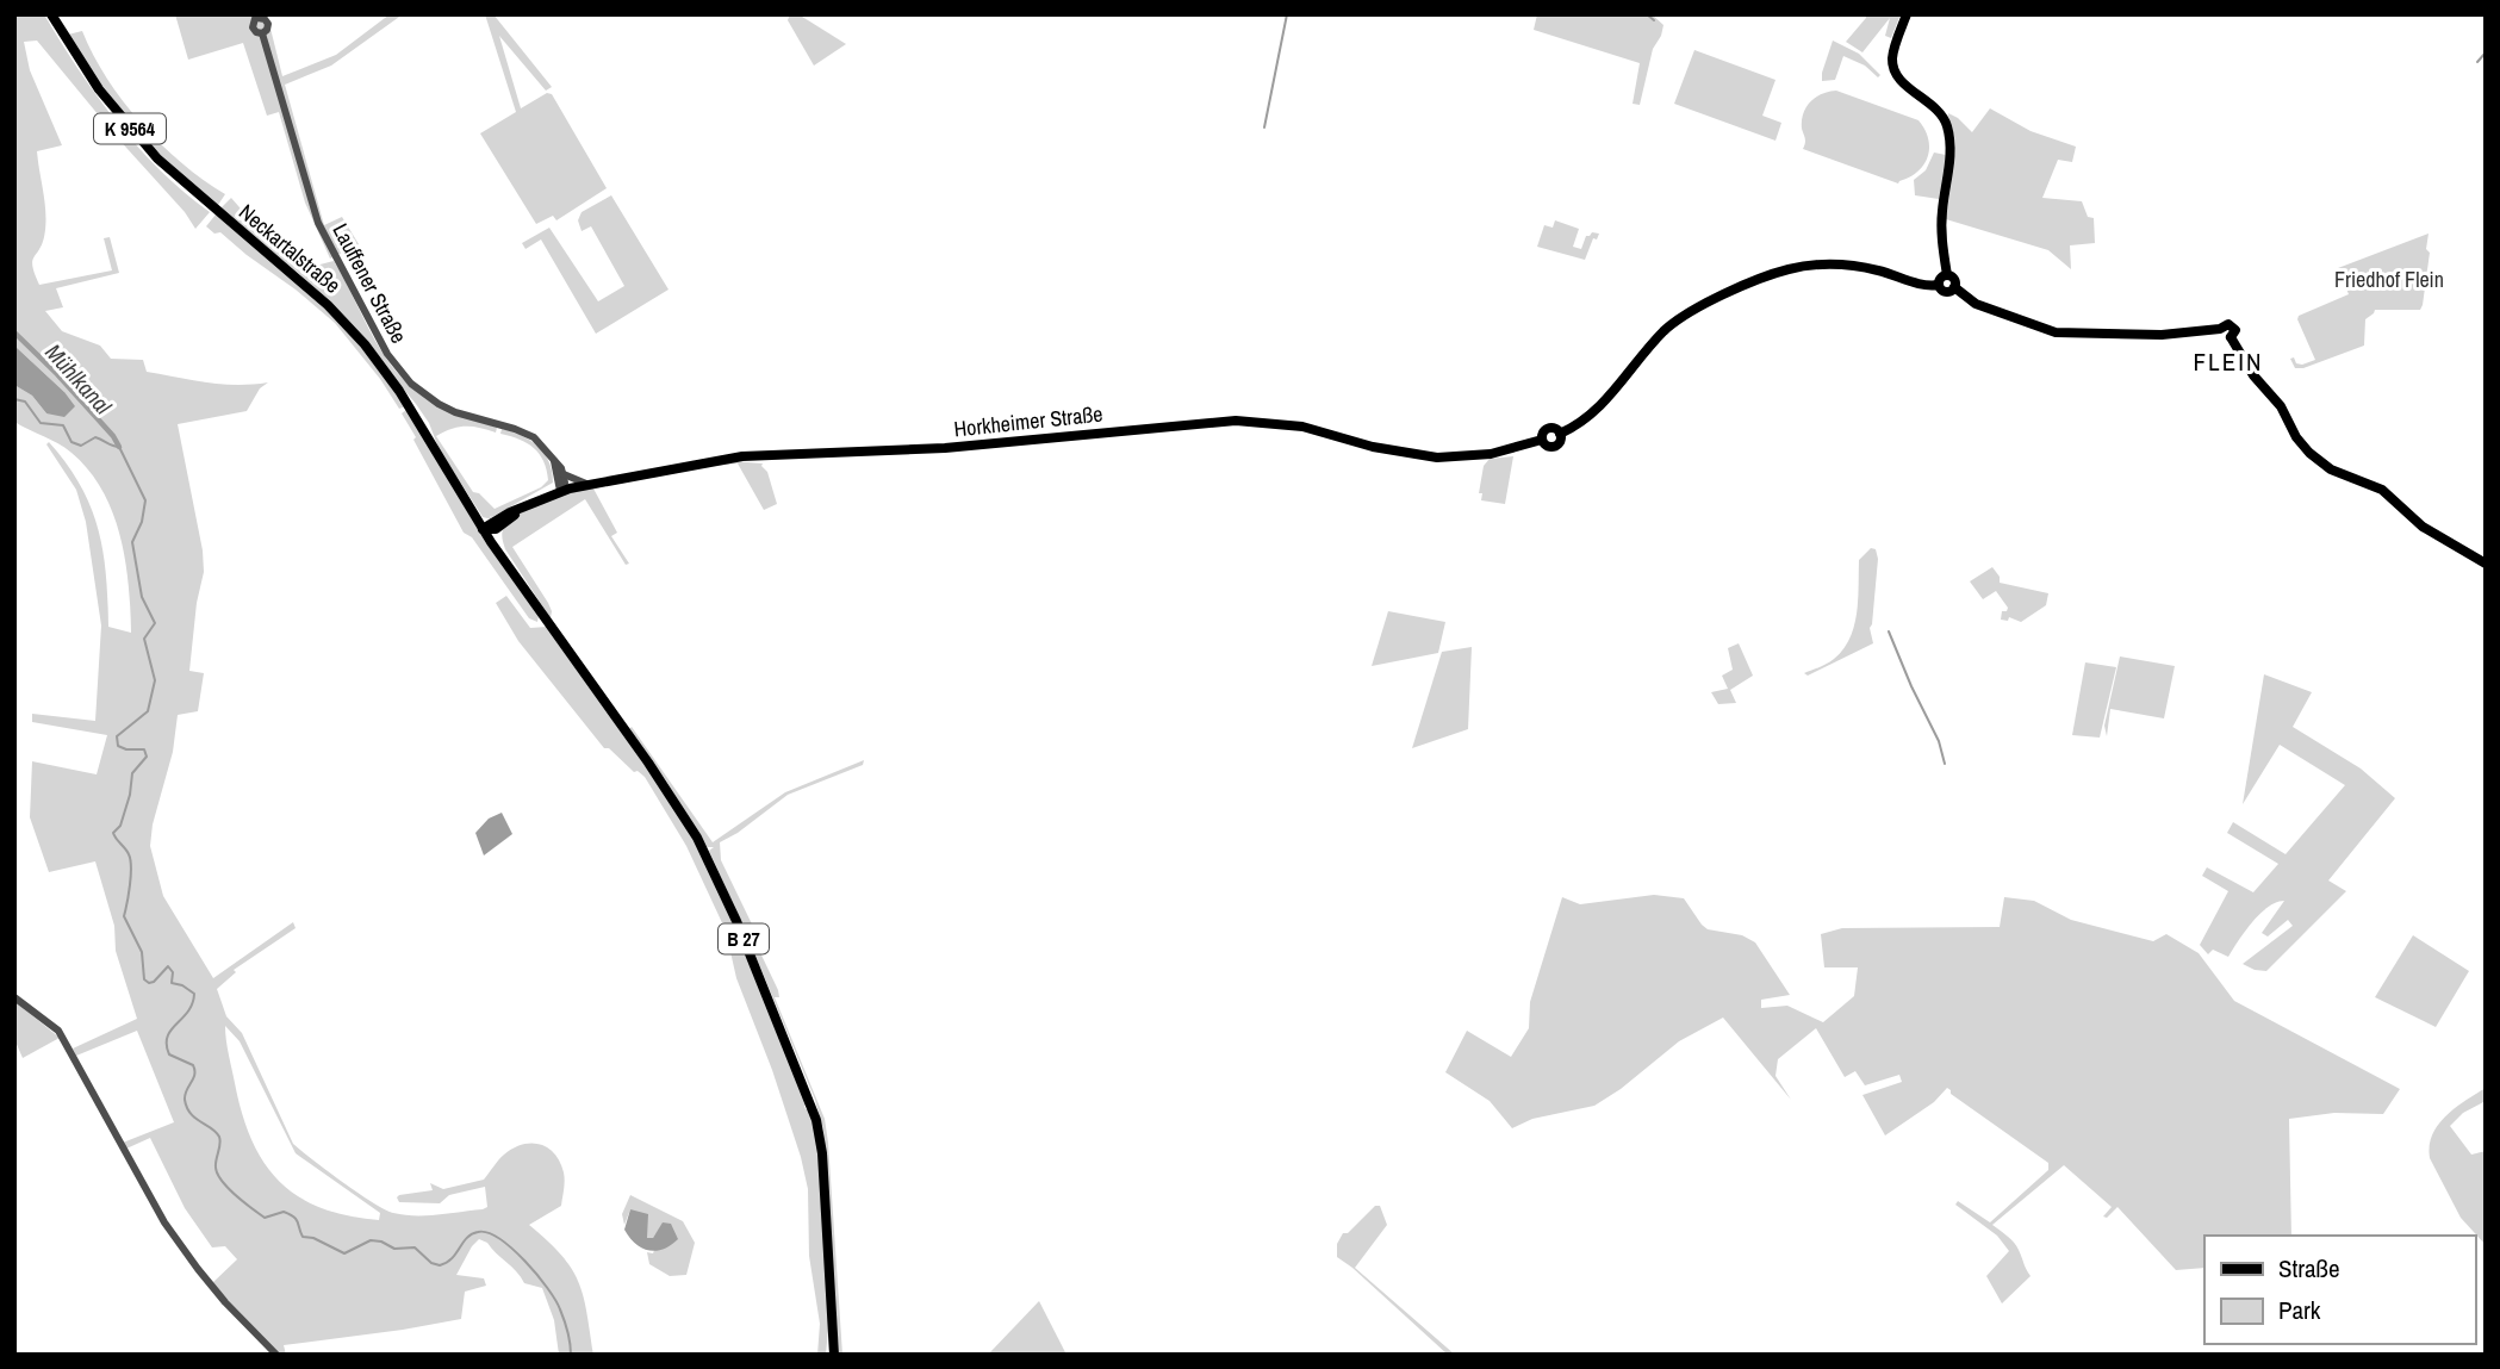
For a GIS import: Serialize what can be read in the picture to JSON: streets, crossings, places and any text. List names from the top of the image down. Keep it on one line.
{"streets":{"main road":["K 9564","Neckartalstraße","Horkheimer Straße","B 27"],"street":["Lauffener Straße"]},"crossings":[["Neckartalstraße","Horkheimer Straße"],["Neckartalstraße","B 27"],["Horkheimer Straße","B 27"]],"districts":["FLEIN"],"water":["Mühlkanal"],"parks":["Friedhof Flein"],"legend":["Straße","Park"]}
